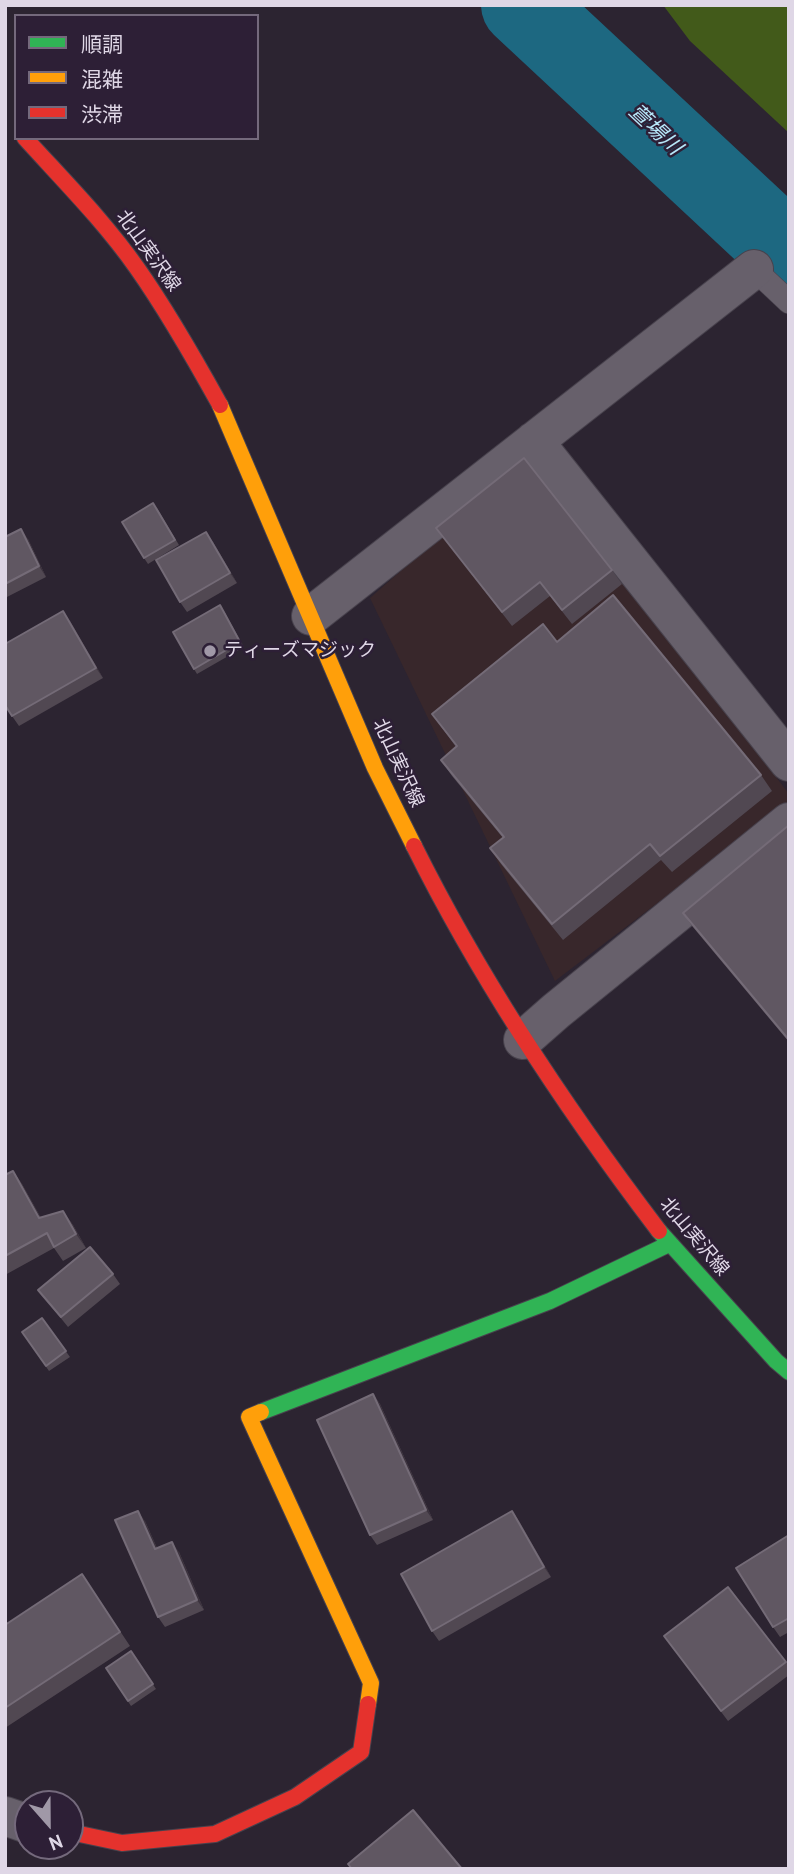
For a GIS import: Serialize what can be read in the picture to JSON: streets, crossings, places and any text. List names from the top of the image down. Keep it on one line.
{"streets":{"street":["北山実沢線"]},"water":["萱場川"],"places":["ティーズマジック"],"legend":["順調","混雑","渋滞"],"north":"bottom"}
